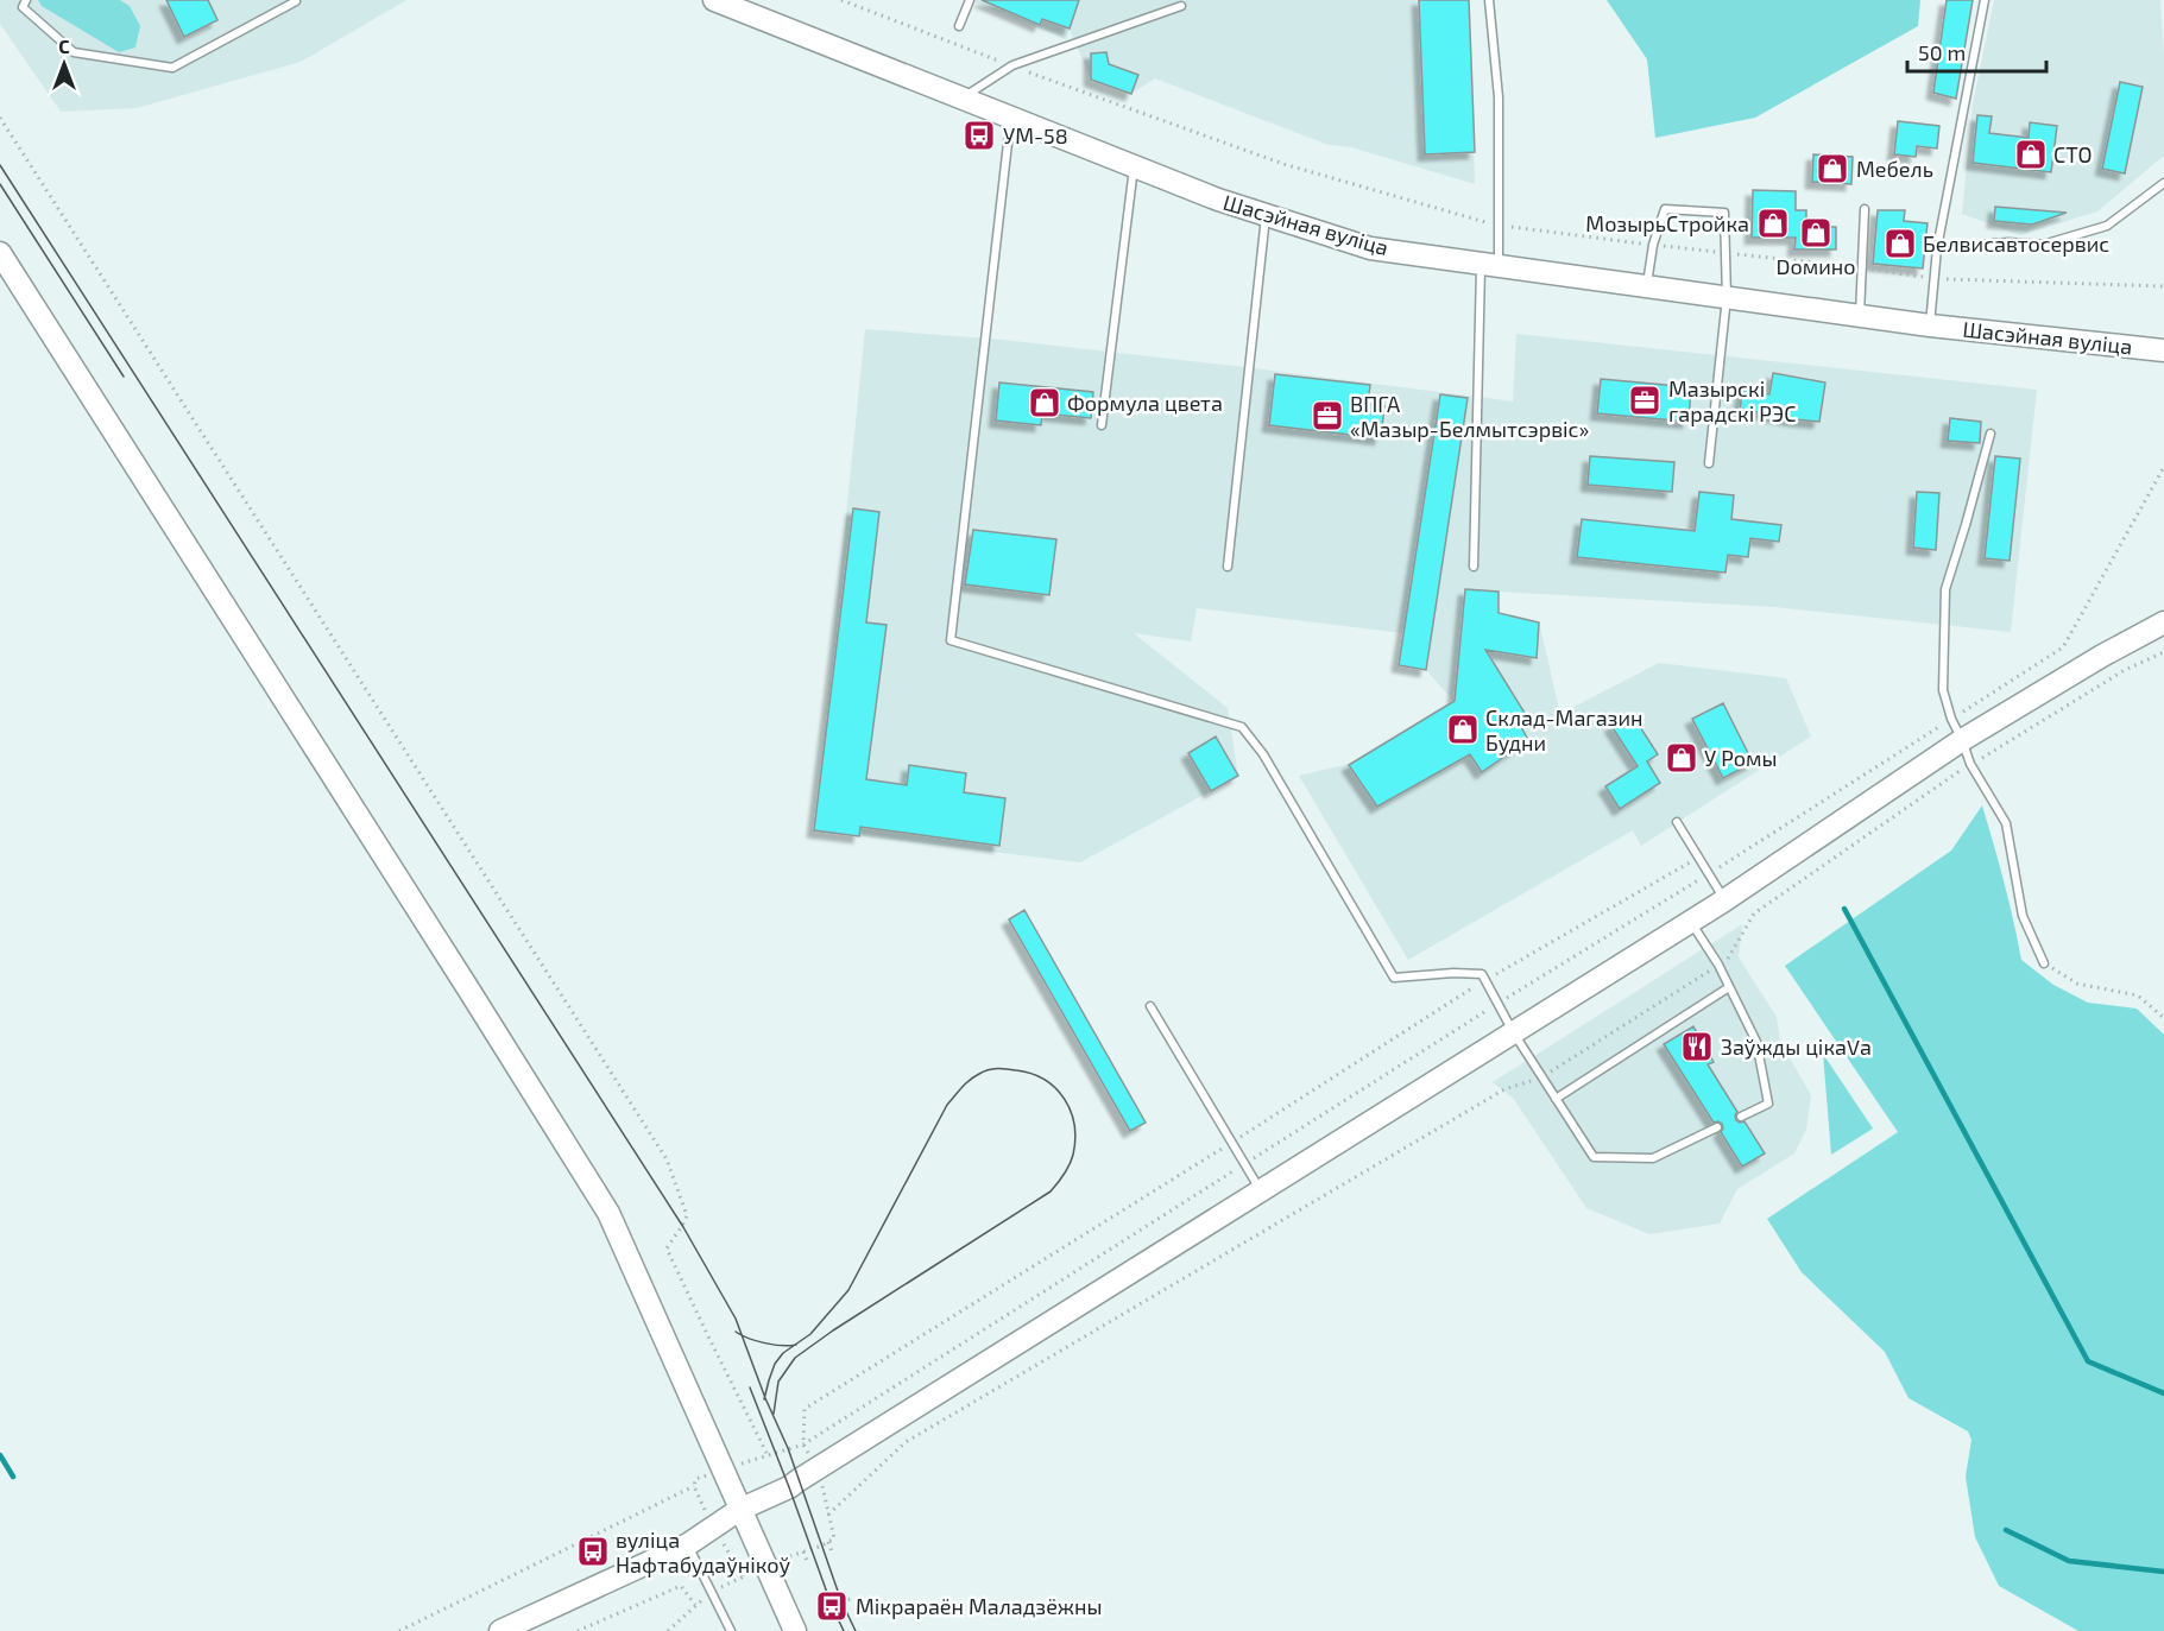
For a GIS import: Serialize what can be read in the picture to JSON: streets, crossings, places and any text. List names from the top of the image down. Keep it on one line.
{"streets":{"main road":["Шасэйная вуліца"]},"places":{"bus stop":["УМ-58","вуліца Нафтабудаўнікоў","Мікрараён Маладзёжны"],"shop":["СТО","Мебель","МозырьСтройка","Dомино","Белвисавтосервис","Формула цвета","Склад-Магазин Будни","У Ромы"],"office":["Мазырскі гарадскі РЭС","ВПГА «Мазыр-Белмытсэрвіс»"],"restaurant":["Заўжды цікаVа"]},"scale_bar":"50 m","north":"top"}
